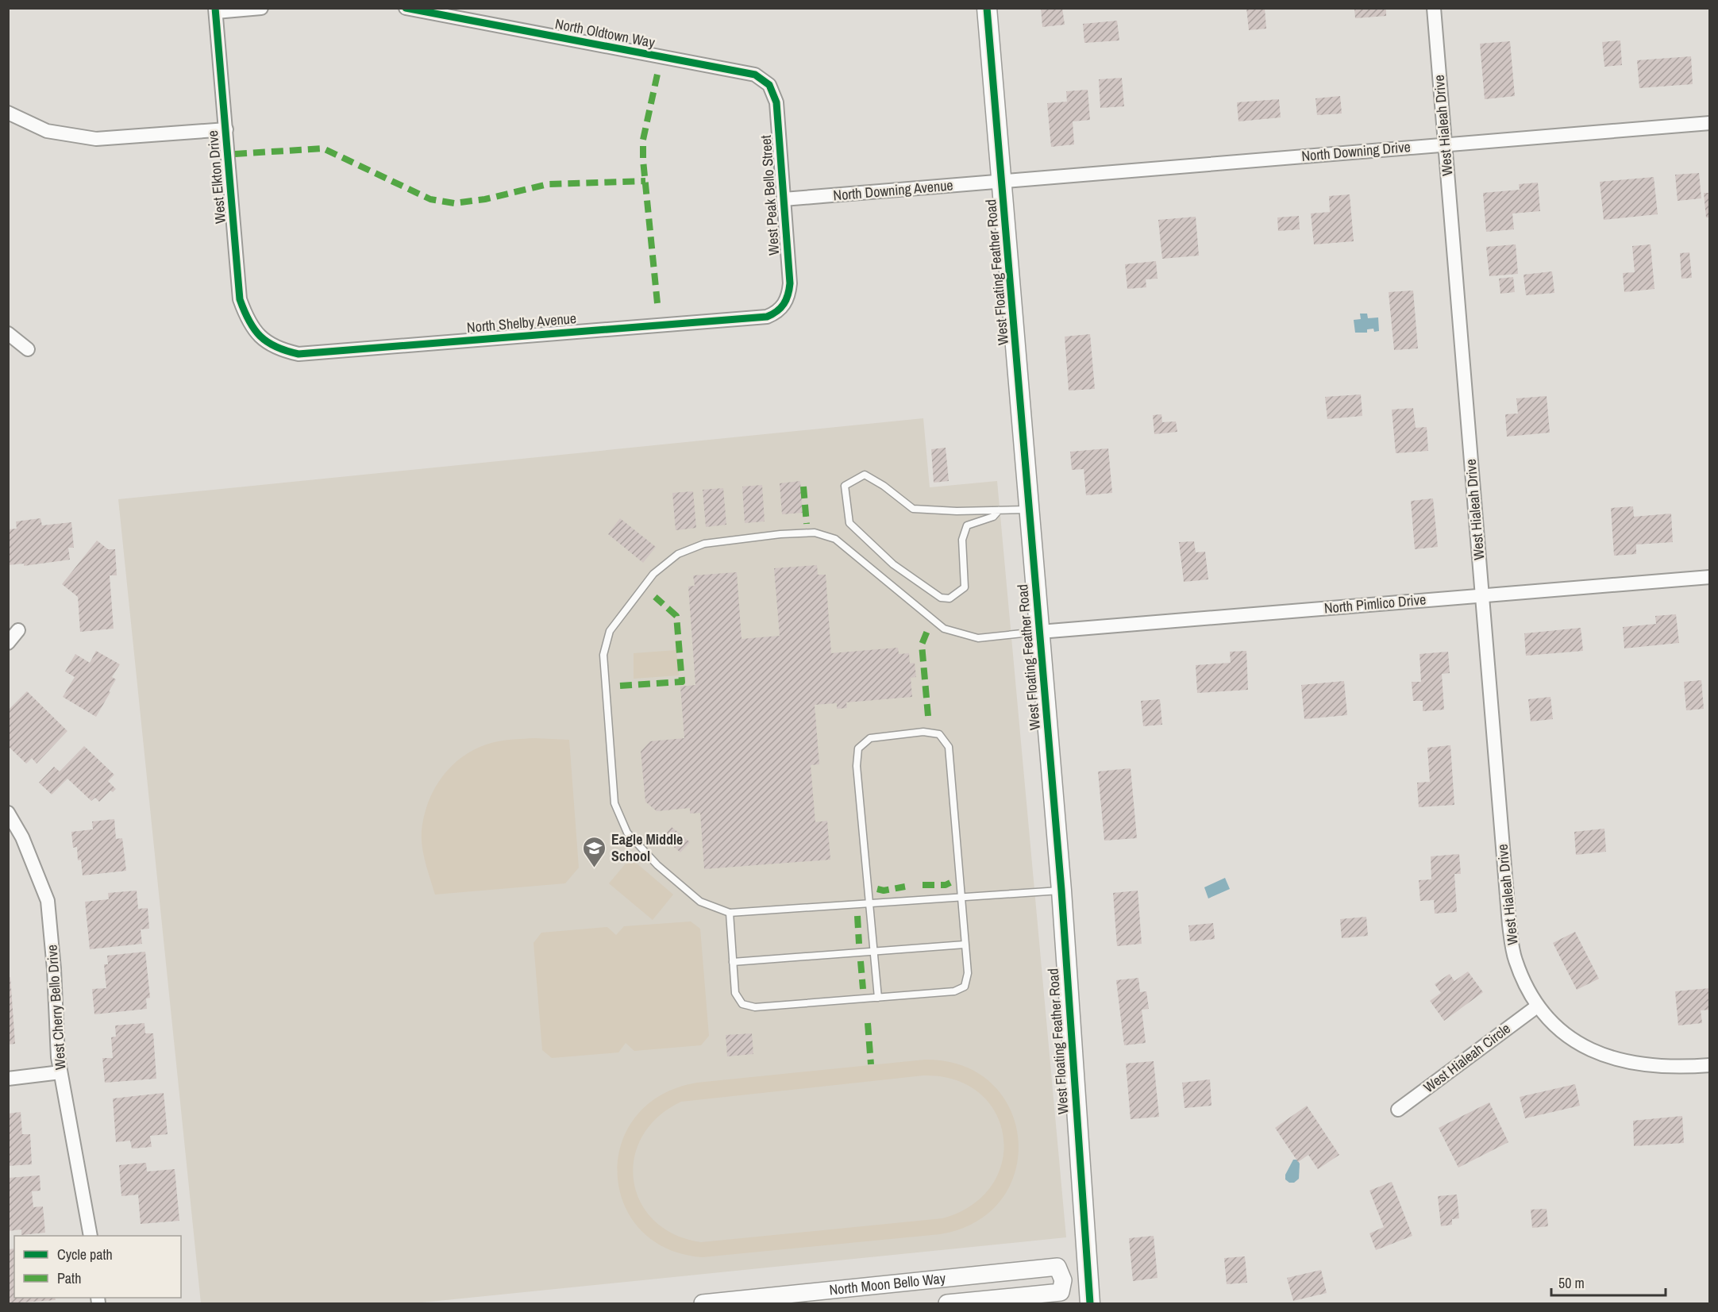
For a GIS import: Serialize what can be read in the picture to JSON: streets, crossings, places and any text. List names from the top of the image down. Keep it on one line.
{"streets":{"main road":["West Floating Feather Road"],"street":["North Oldtown Way","West Hialeah Drive","North Downing Drive","West Elkton Drive","North Downing Avenue","West Peak Bello Street","North Shelby Avenue","North Pimlico Drive","West Cherry Bello Drive","West Hialeah Circle","North Moon Bello Way"]},"crossings":[["North Oldtown Way","West Peak Bello Street"],["West Hialeah Drive","North Downing Drive"],["West Hialeah Drive","North Pimlico Drive"],["West Hialeah Drive","West Hialeah Circle"],["North Downing Drive","North Downing Avenue"],["North Downing Drive","West Floating Feather Road"],["West Elkton Drive","North Shelby Avenue"],["North Downing Avenue","West Peak Bello Street"],["North Downing Avenue","West Floating Feather Road"],["West Peak Bello Street","North Shelby Avenue"],["West Floating Feather Road","North Pimlico Drive"]],"places":{"school or university":["Eagle Middle School"]},"legend":["Cycle path","Path"],"scale_bar":"50 m"}
